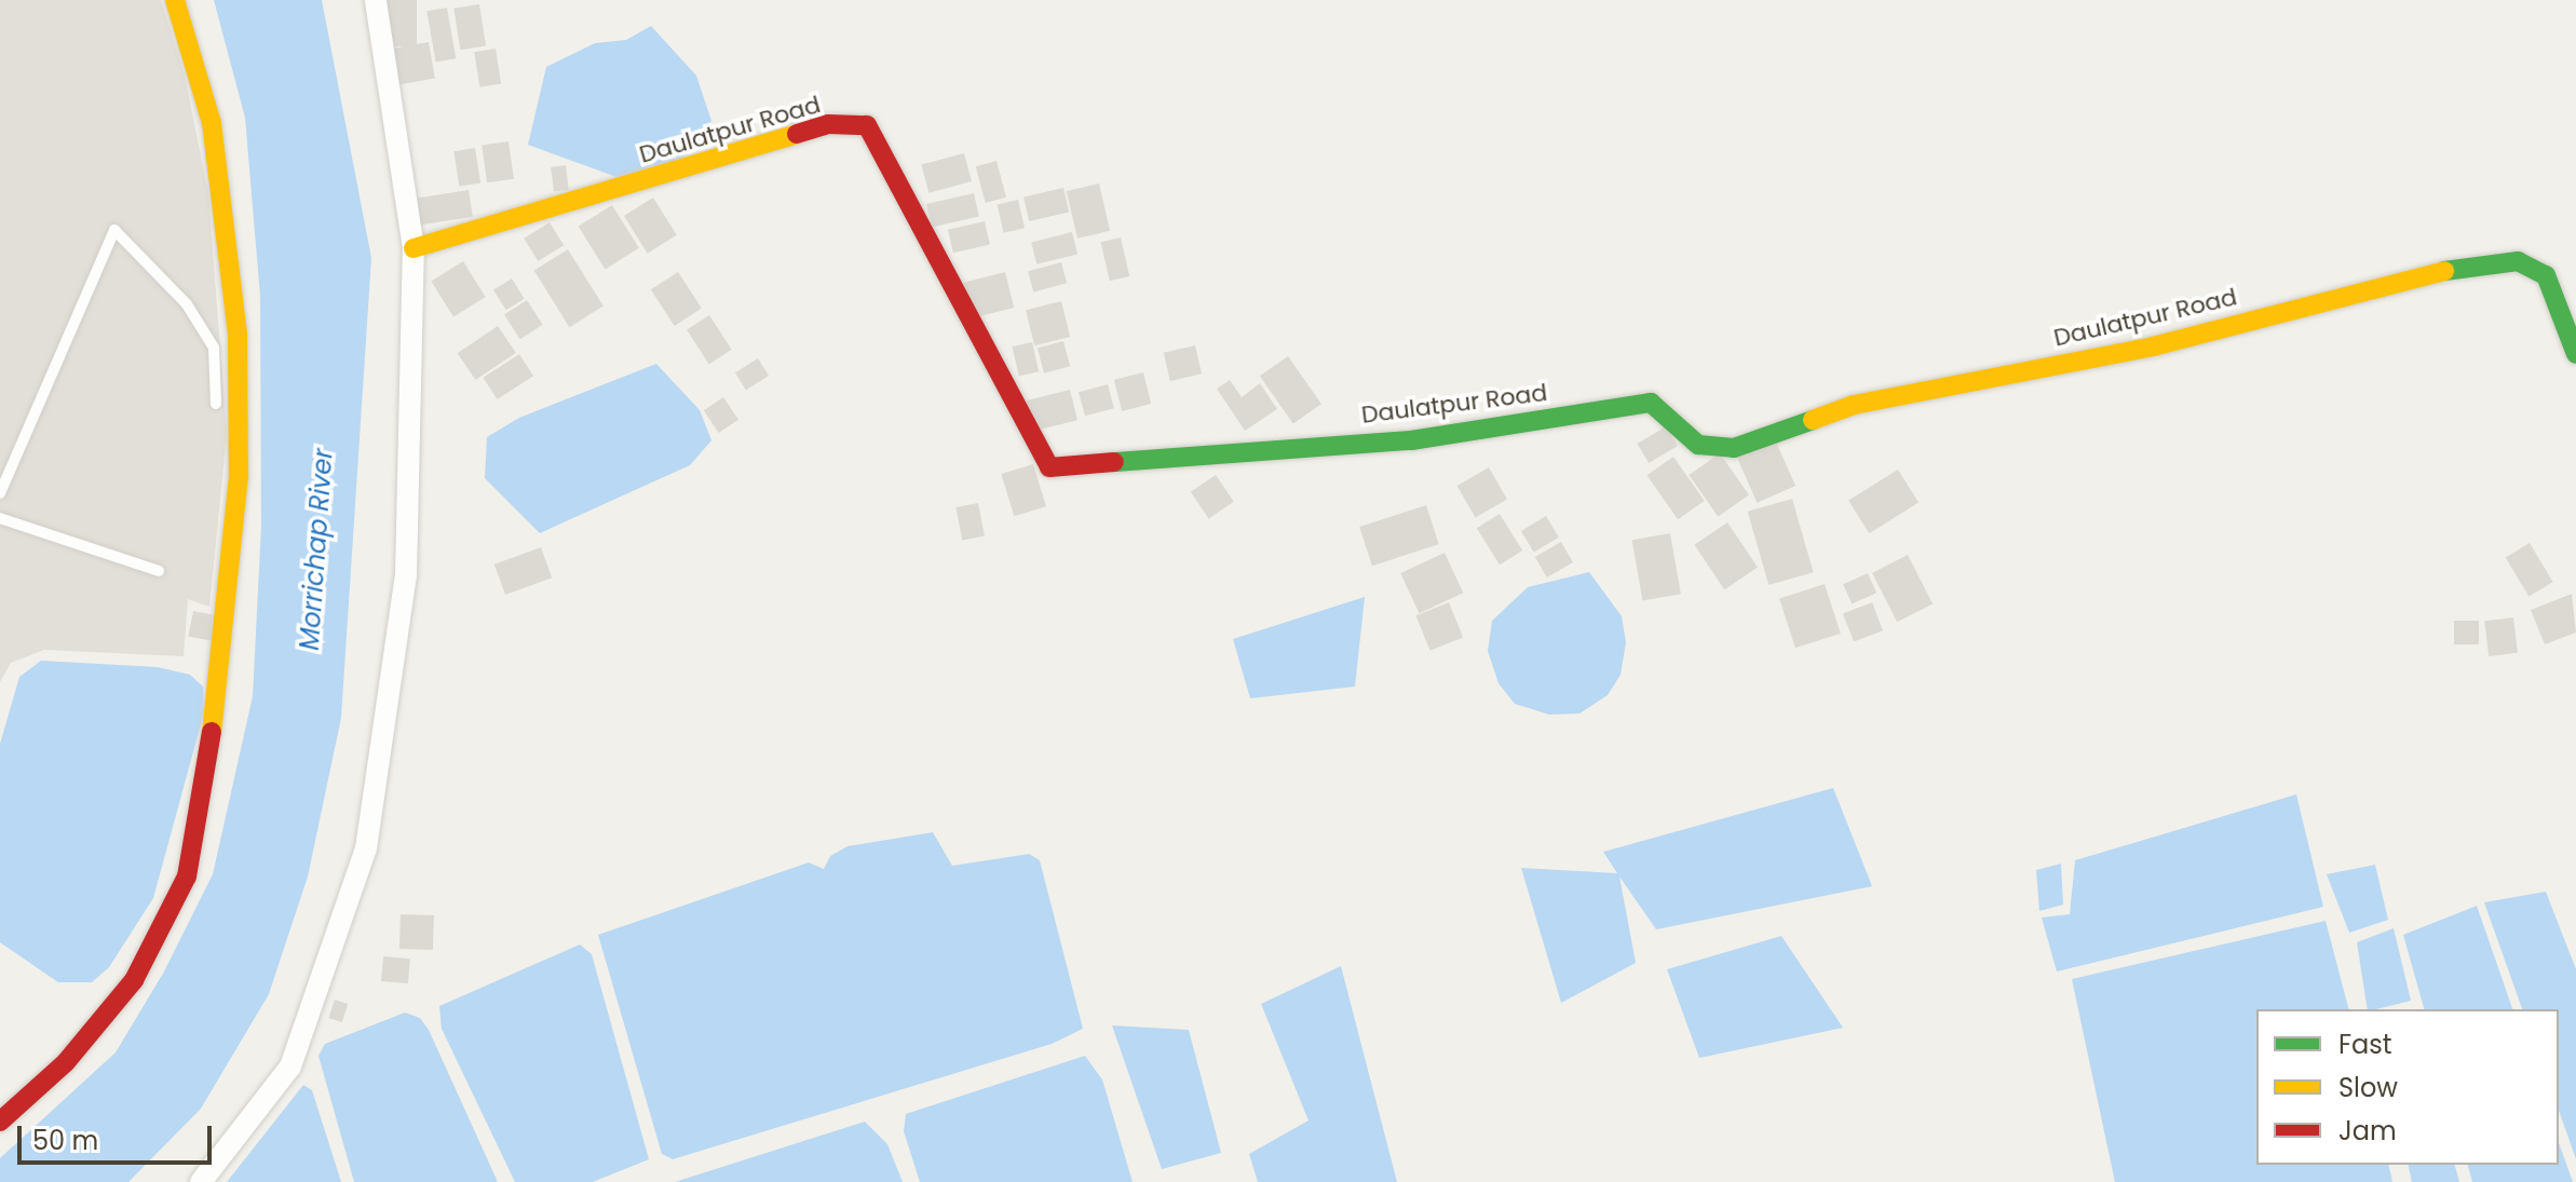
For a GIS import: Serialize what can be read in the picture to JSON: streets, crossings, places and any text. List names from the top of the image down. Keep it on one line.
{"streets":{"street":["Daulatpur Road"]},"water":["Morrichap River"],"legend":["Fast","Slow","Jam"],"scale_bar":"50 m"}
